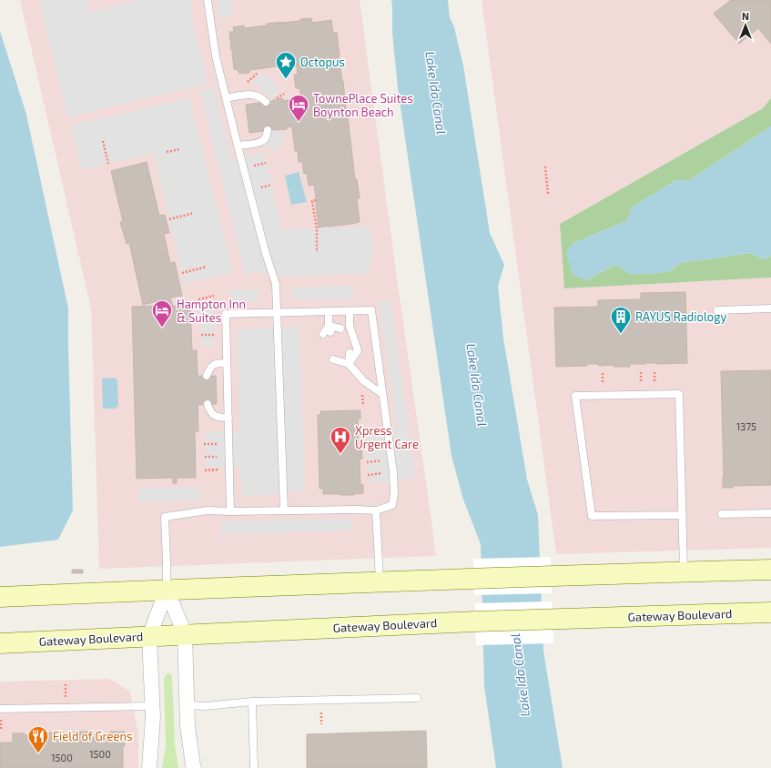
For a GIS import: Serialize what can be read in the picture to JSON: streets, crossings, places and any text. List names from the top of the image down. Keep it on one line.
{"streets":{"main road":["Gateway Boulevard"]},"water":["Lake Ida Canal"],"places":{"place":["Octopus"],"hotel":["TownePlace Suites Boynton Beach","Hampton Inn & Suites"],"building":["RAYUS Radiology"],"hospital":["Xpress Urgent Care"],"restaurant":["Field of Greens"]},"house_numbers":["1375","1500","1500"],"north":"top"}
